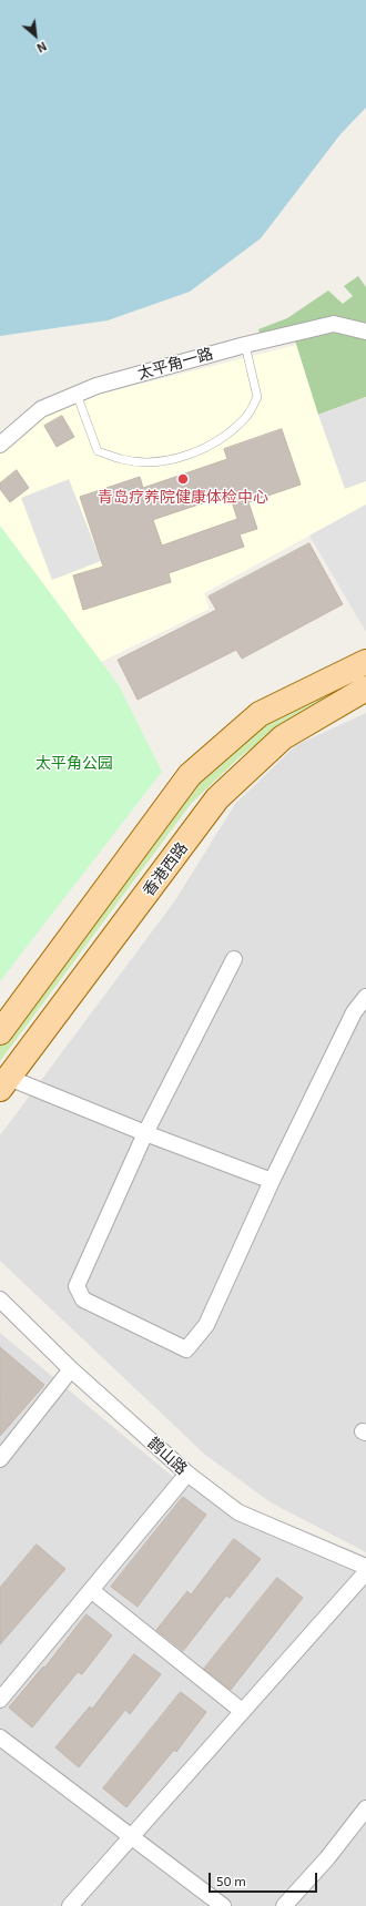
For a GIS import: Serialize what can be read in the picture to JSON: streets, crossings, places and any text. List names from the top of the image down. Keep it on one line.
{"streets":{"main road":["香港西路"],"street":["太平角一路","鹊山路"]},"parks":["太平角公园"],"places":["青岛疗养院健康体检中心"],"scale_bar":"50 m","north":"bottom right"}
